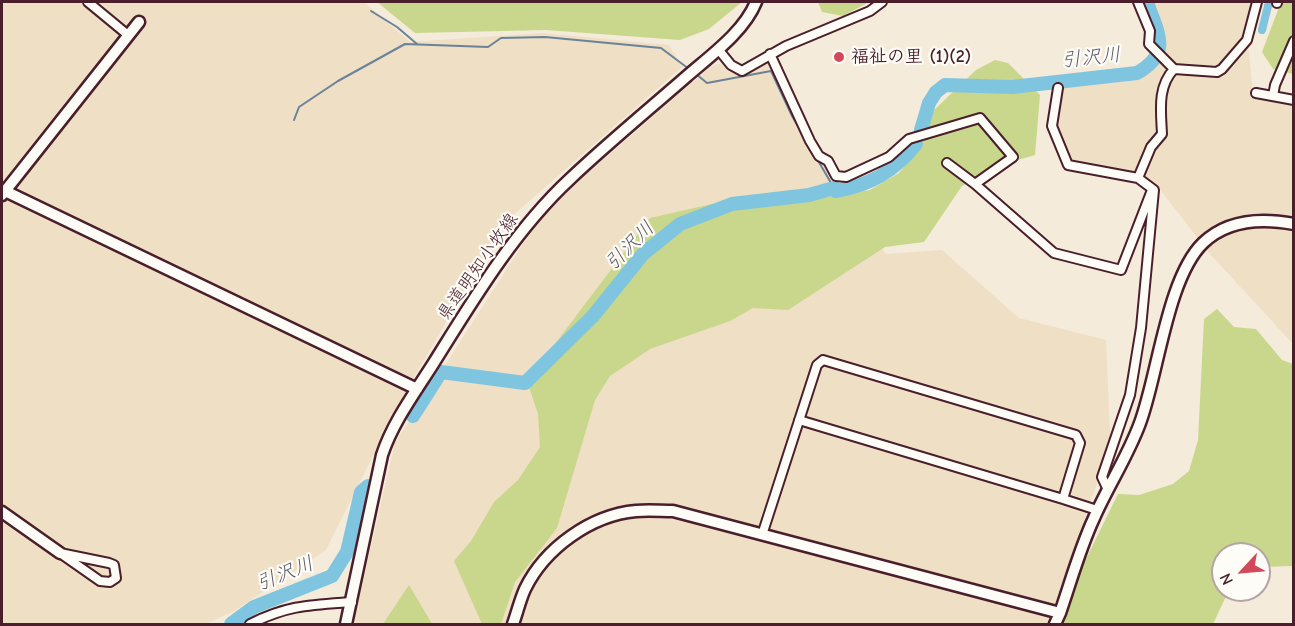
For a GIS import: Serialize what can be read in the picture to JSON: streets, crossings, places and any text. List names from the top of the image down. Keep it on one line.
{"streets":{"street":["県道明知小牧線"]},"water":["引沢川"],"places":["福祉の里 (1)(2)"],"north":"bottom left"}
